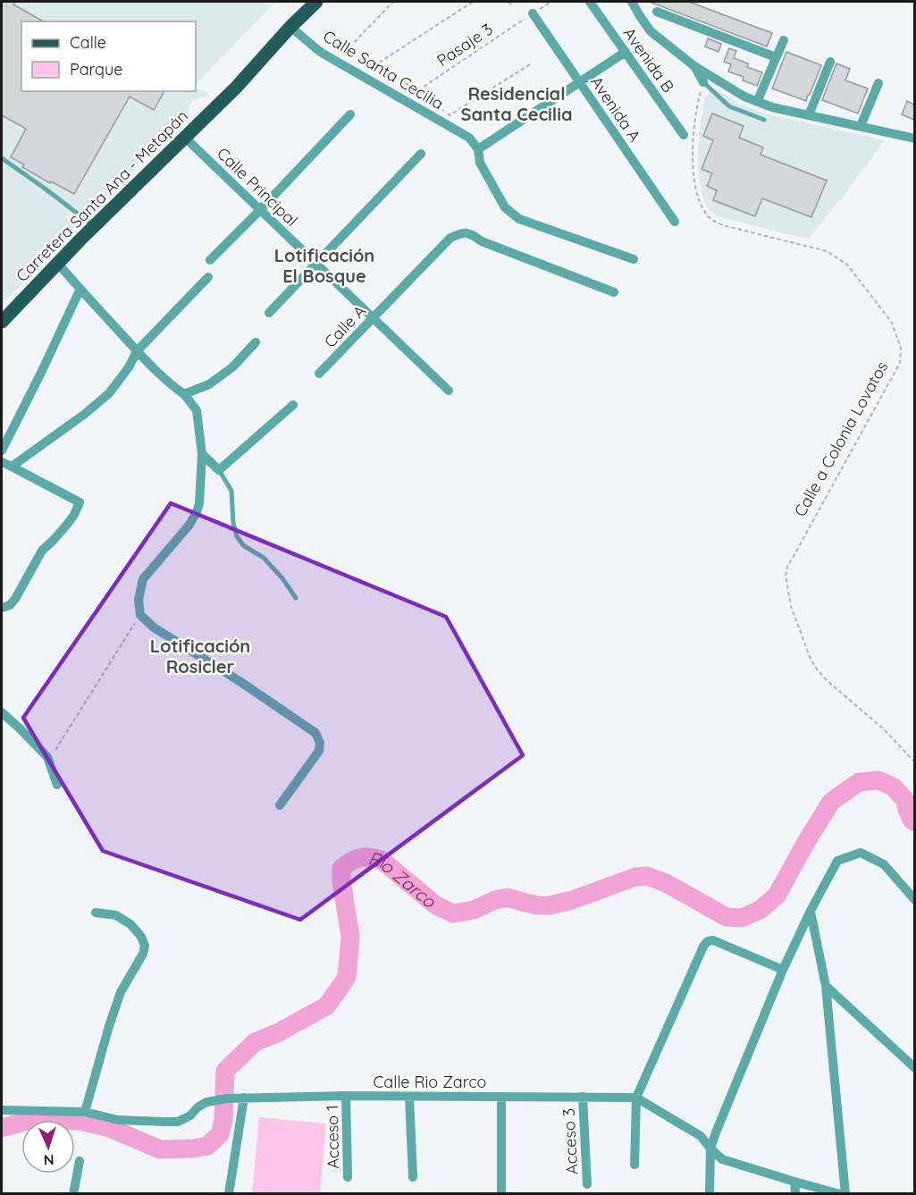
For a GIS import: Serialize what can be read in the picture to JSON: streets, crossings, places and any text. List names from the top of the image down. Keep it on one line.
{"streets":{"main road":["Carretera Santa Ana - Metapán"],"street":["Avenida B","Calle Santa Cecilia","Avenida A","Calle Principal","Calle A","Calle Rio Zarco","Acceso 1","Acceso 3"],"path":["Pasaje 3","Calle a Colonia Lovatos"]},"crossings":[["Pasaje 3","Avenida A"],["Calle Santa Cecilia","Carretera Santa Ana - Metapán"],["Calle Principal","Carretera Santa Ana - Metapán"],["Calle Principal","Calle A"],["Calle Rio Zarco","Acceso 1"],["Calle Rio Zarco","Acceso 3"]],"districts":["Residencial Santa Cecilia","Lotificación El Bosque","Lotificación Rosicler"],"water":["Río Zarco"],"legend":["Calle","Parque"],"north":"bottom"}
